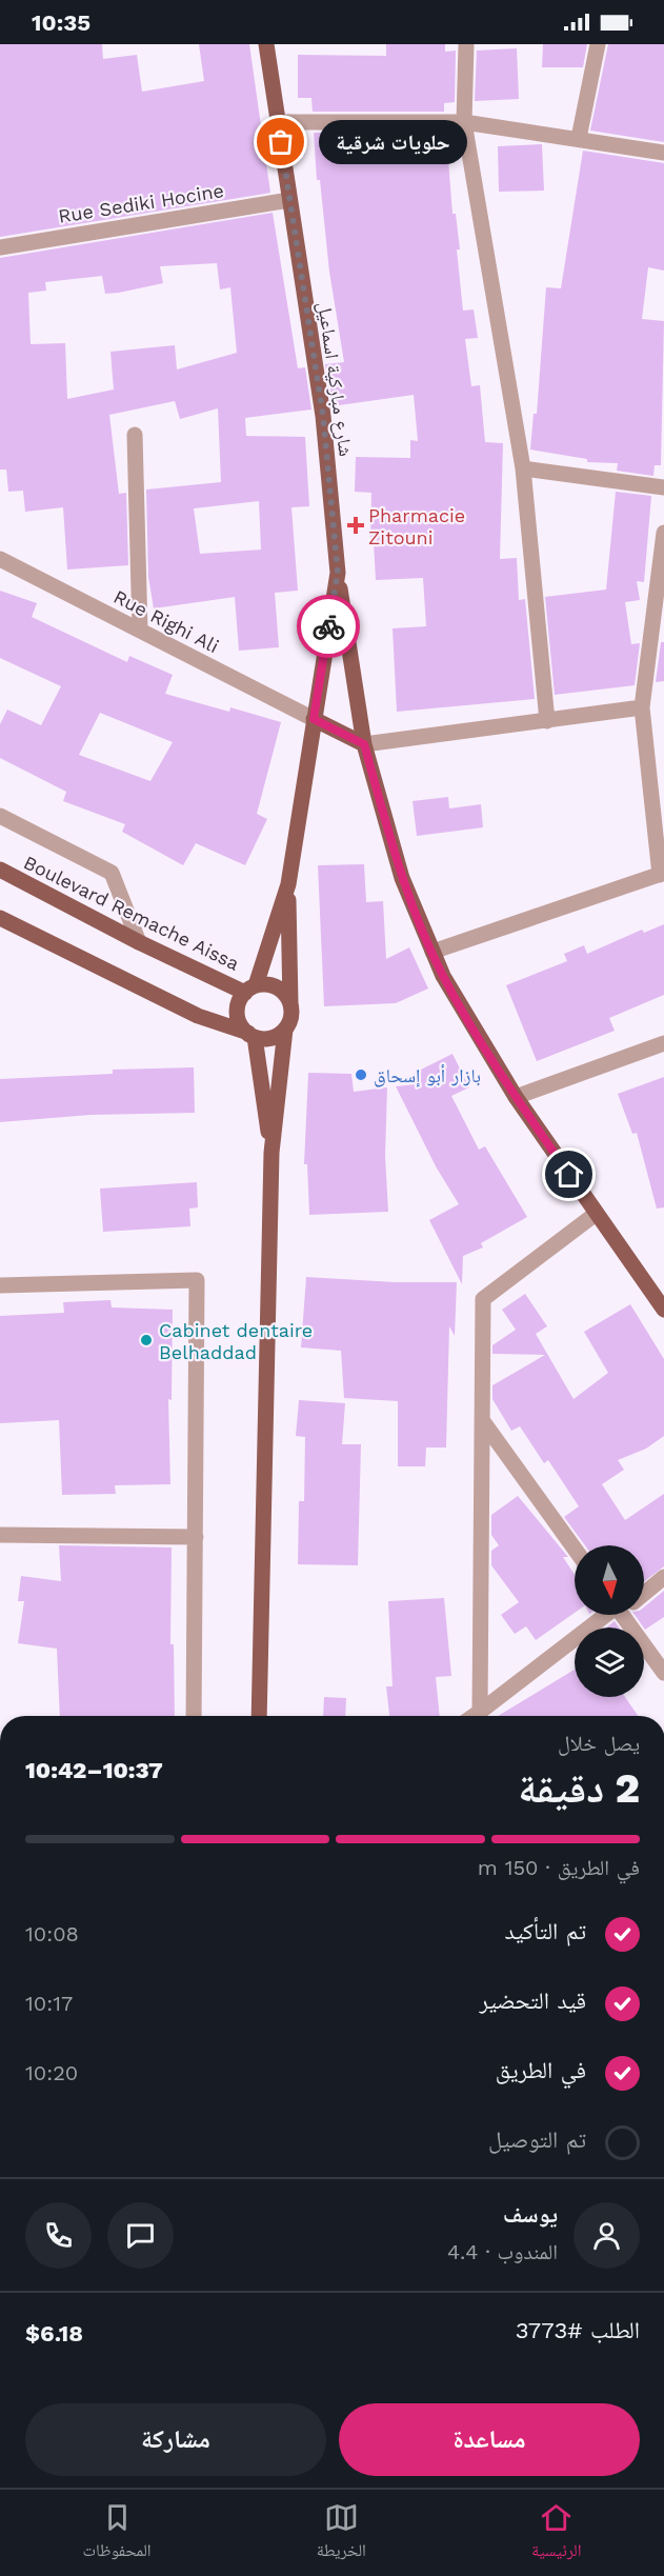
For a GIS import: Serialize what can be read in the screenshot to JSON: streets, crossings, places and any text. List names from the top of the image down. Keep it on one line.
{"streets":{"main road":["شارع مباركية اسماعيل","Boulevard Remache Aissa"],"street":["Rue Sediki Hocine","Rue Righi Ali"]},"crossings":[["Rue Sediki Hocine","شارع مباركية اسماعيل"],["شارع مباركية اسماعيل","Rue Righi Ali"]],"places":{"other":["حلويات شرقية","بازار أبو إسحاق","Cabinet dentaire Belhaddad"],"health":["Pharmacie Zitouni"]},"north":"bottom","page":{"status":"10:35","bubble":"حلويات شرقية","heading":["2 دقيقة","يصل خلال","10:37–10:42"],"panel":["يوسف","المندوب · 4.4","الطلب #3773","$6.18"],"bar":"في الطريق · 150 m","list":[["تم التأكيد","10:08"],["قيد التحضير","10:17"],["في الطريق","10:20"],"تم التوصيل"],"buttons":["مساعدة","مشاركة"],"tabs":["الرئيسية","الخريطة","المحفوظات"]}}
